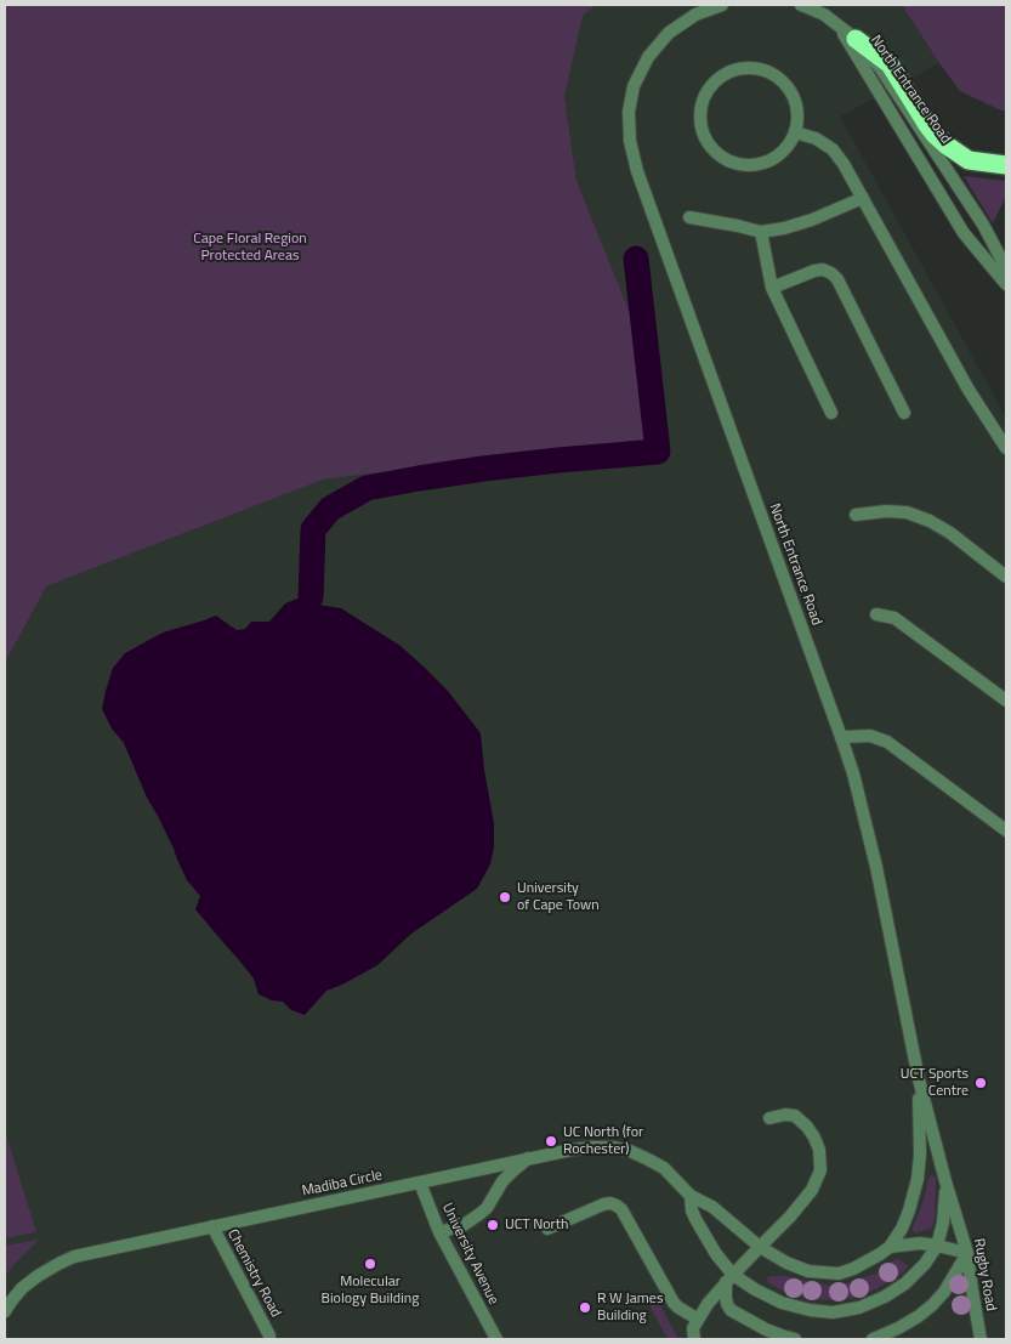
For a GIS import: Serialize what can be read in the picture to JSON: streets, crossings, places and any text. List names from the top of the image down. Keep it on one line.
{"streets":{"street":["North Entrance Road","Madiba Circle","University Avenue","Chemistry Road","Rugby Road"]},"crossings":[["North Entrance Road","Madiba Circle"],["North Entrance Road","Rugby Road"],["Madiba Circle","University Avenue"],["Madiba Circle","Chemistry Road"],["Madiba Circle","Rugby Road"]],"parks":["Cape Floral Region Protected Areas"],"places":["University of Cape Town","UCT Sports Centre","UC North (for Rochester)","UCT North","Molecular Biology Building","R W James Building"]}
